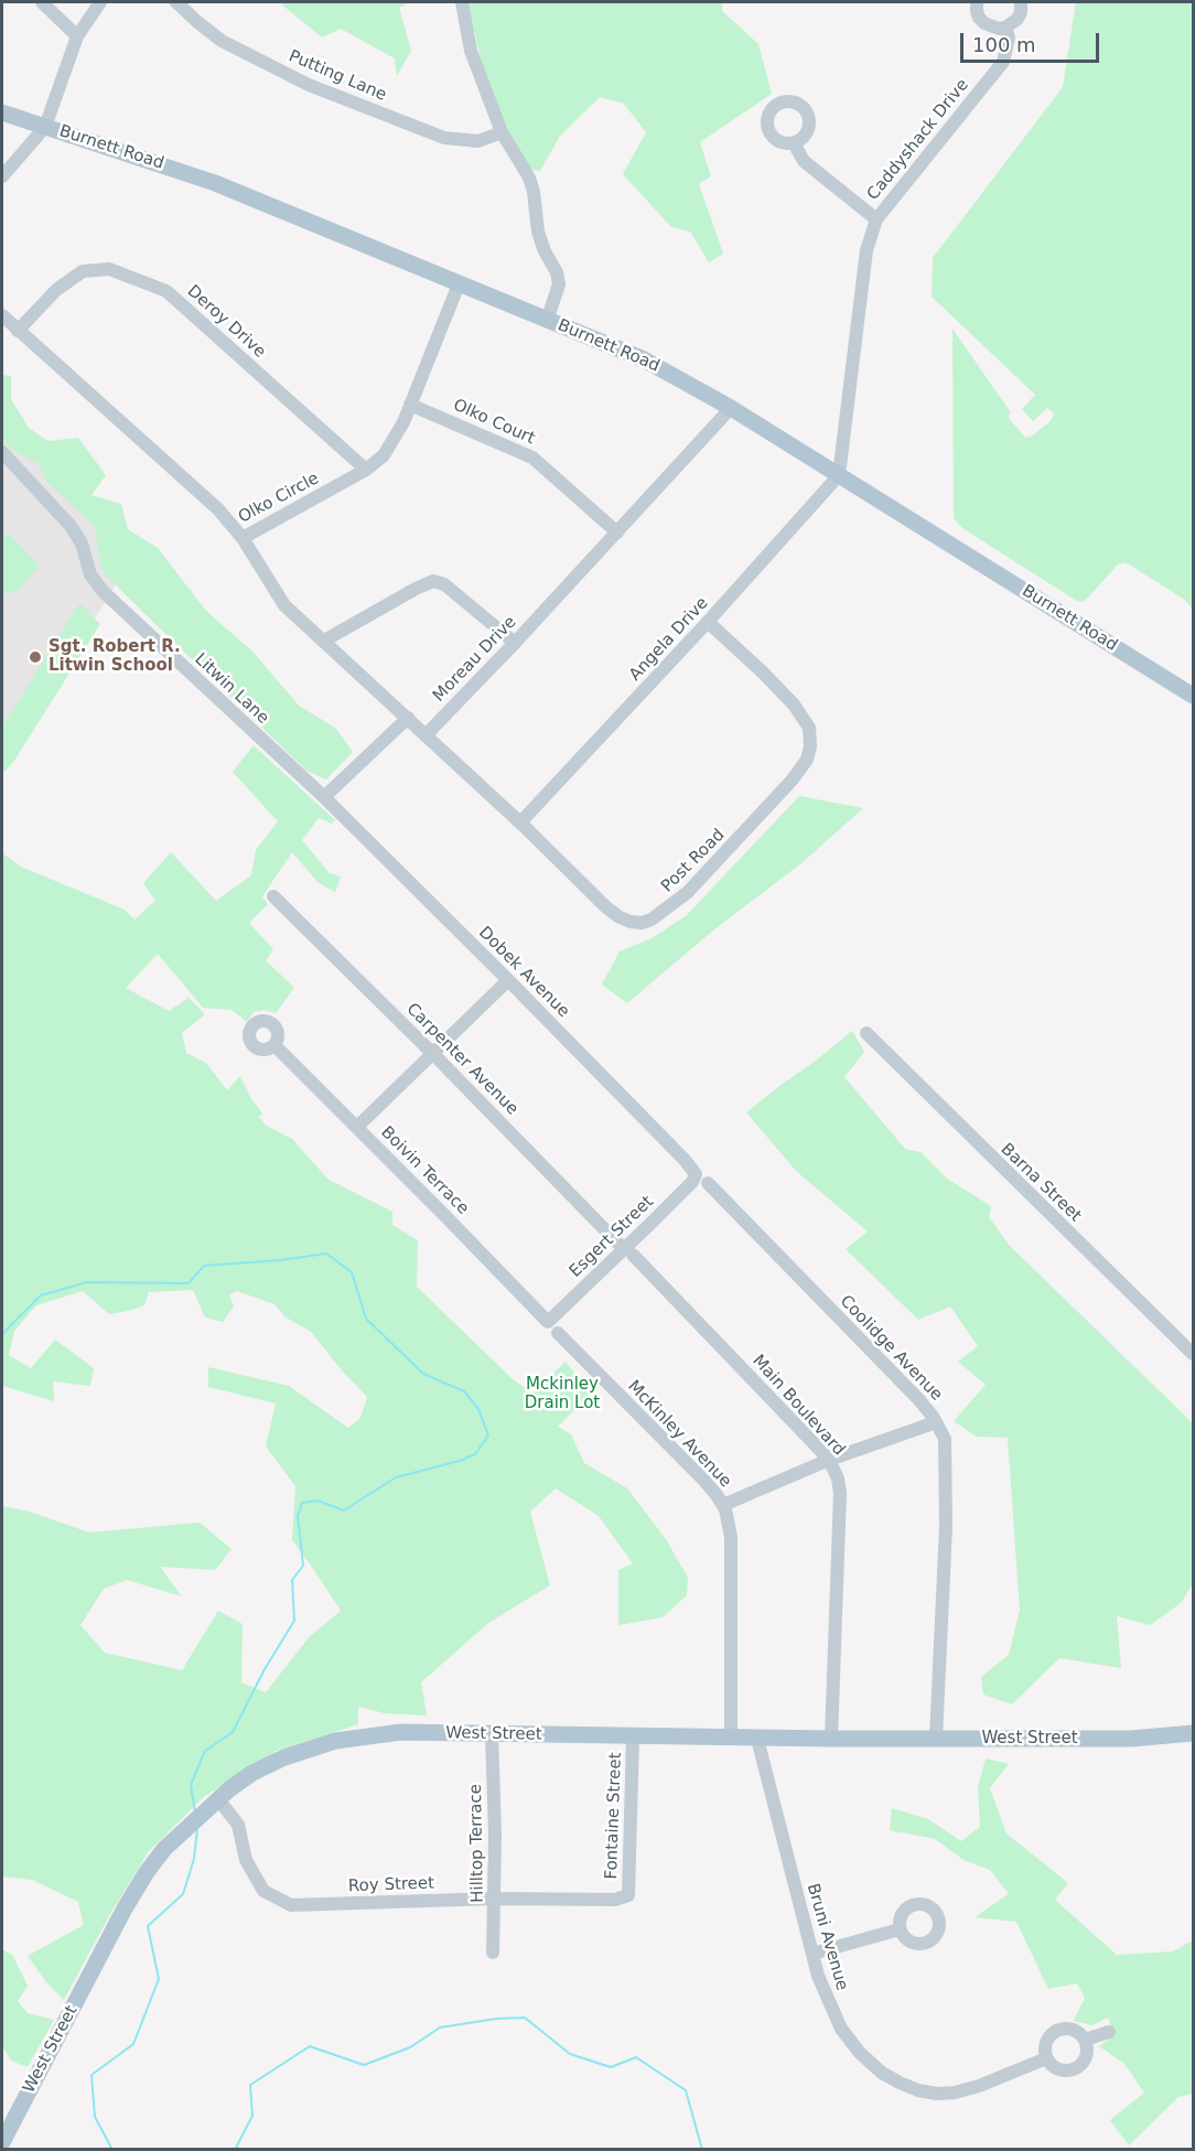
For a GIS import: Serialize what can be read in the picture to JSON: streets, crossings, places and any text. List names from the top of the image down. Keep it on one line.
{"streets":{"main road":["Burnett Road","West Street"],"street":["Putting Lane","Caddyshack Drive","Deroy Drive","Olko Court","Olko Circle","Angela Drive","Moreau Drive","Litwin Lane","Post Road","Dobek Avenue","Carpenter Avenue","Boivin Terrace","Barna Street","Esgert Street","Coolidge Avenue","Main Boulevard","McKinley Avenue","Fontaine Street","Hilltop Terrace","Roy Street","Bruni Avenue"]},"crossings":[["Caddyshack Drive","Burnett Road"],["Caddyshack Drive","Angela Drive"],["Burnett Road","Olko Circle"],["Burnett Road","Angela Drive"],["Burnett Road","Moreau Drive"],["Deroy Drive","Olko Circle"],["Olko Court","Olko Circle"],["Olko Court","Moreau Drive"],["Angela Drive","Post Road"],["Moreau Drive","Post Road"],["Litwin Lane","Dobek Avenue"],["Dobek Avenue","Esgert Street"],["Carpenter Avenue","Esgert Street"],["Carpenter Avenue","Main Boulevard"],["Boivin Terrace","Esgert Street"],["Esgert Street","Main Boulevard"],["Coolidge Avenue","West Street"],["Main Boulevard","West Street"],["McKinley Avenue","West Street"],["West Street","Fontaine Street"],["West Street","Hilltop Terrace"],["West Street","Roy Street"],["West Street","Bruni Avenue"],["Fontaine Street","Roy Street"],["Hilltop Terrace","Roy Street"]],"parks":["Mckinley Drain Lot"],"places":["Sgt. Robert R. Litwin School"],"scale_bar":"100 m"}
